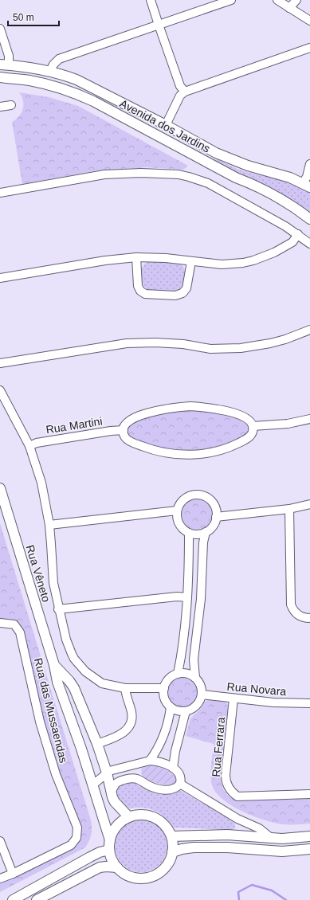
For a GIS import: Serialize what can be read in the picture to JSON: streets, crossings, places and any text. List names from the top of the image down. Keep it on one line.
{"streets":{"street":["Avenida dos Jardins","Rua Martini","Rua Vêneto","Rua Novara","Rua das Mussaendas","Rua Ferrara"]},"crossings":[["Rua Novara","Rua Ferrara"]],"scale_bar":"50 m"}
